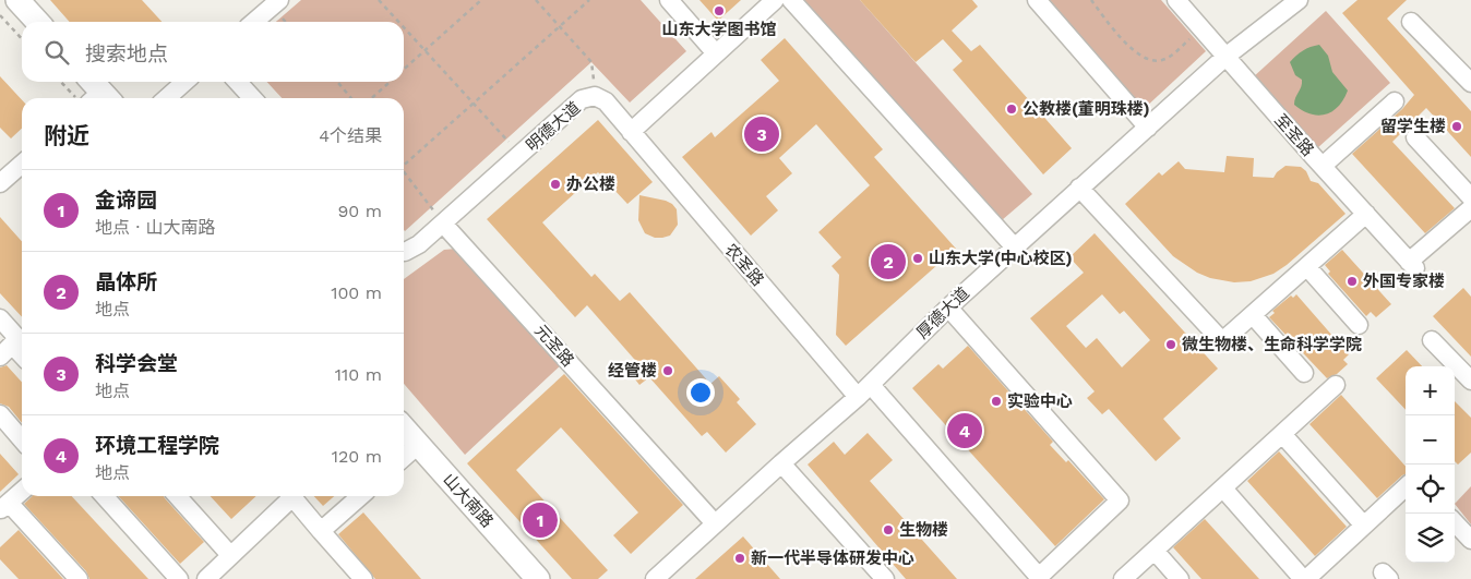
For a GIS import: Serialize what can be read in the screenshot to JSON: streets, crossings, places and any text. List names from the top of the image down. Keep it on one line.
{"streets":{"main road":["山大南路"],"street":["明德大道","至圣路","农圣路","厚德大道","元圣路"]},"crossings":[["明德大道","农圣路"],["明德大道","元圣路"],["至圣路","厚德大道"],["农圣路","厚德大道"],["厚德大道","元圣路"]],"places":["山东大学图书馆","公教楼(董明珠楼)","留学生楼","办公楼","山东大学(中心校区)","外国专家楼","微生物楼、生命科学学院","经管楼","实验中心","生物楼","新一代半导体研发中心"],"page":{"search":"搜索地点","heading":["附近","4个结果"],"pins":["3","2","4","1"],"list":[{"mark":"1","name":"金谛园","note":"地点 · 山大南路","value":"90 m"},{"mark":"2","name":"晶体所","note":"地点","value":"100 m"},{"mark":"3","name":"科学会堂","note":"地点","value":"110 m"},{"mark":"4","name":"环境工程学院","note":"地点","value":"120 m"}],"map_buttons":["+","−"]}}
